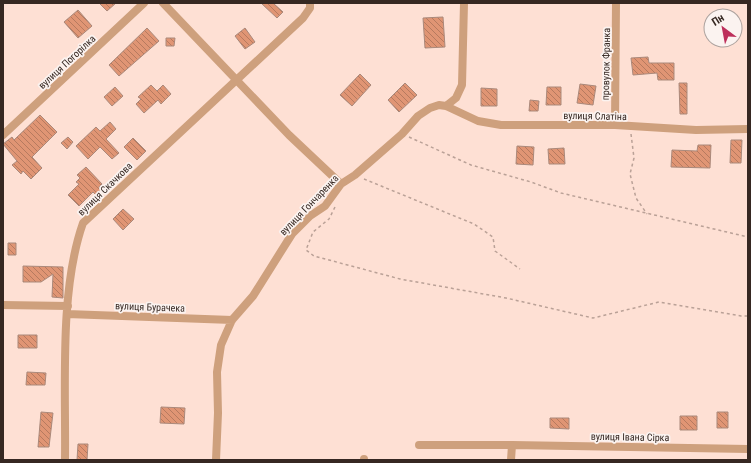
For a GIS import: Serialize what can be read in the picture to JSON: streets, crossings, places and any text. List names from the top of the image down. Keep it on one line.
{"streets":{"street":["вулиця Погорілка","провулок Франка","вулиця Слатіна","вулиця Скачкова","вулиця Гончаренка","вулиця Бурачека","вулиця Івана Сірка"]},"crossings":[["провулок Франка","вулиця Слатіна"],["вулиця Слатіна","вулиця Гончаренка"],["вулиця Скачкова","вулиця Бурачека"],["вулиця Гончаренка","вулиця Бурачека"]],"north":"top left"}
